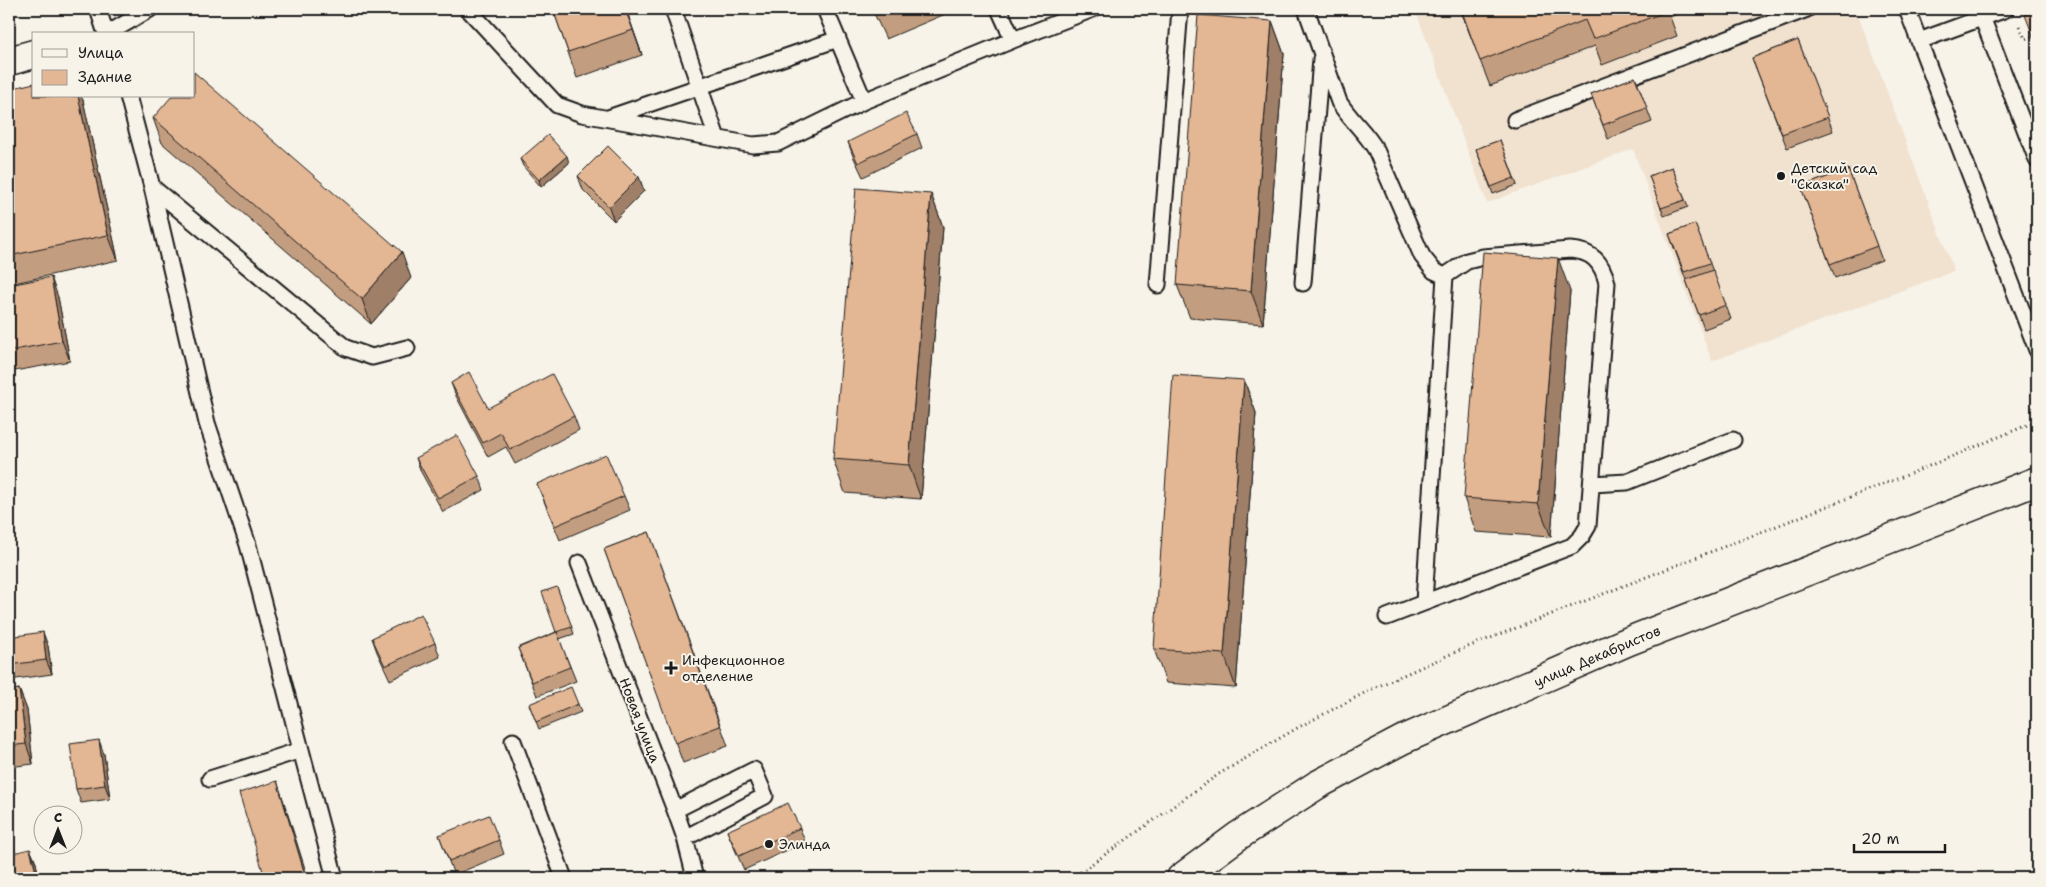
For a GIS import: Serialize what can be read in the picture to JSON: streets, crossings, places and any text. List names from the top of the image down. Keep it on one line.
{"streets":{"main road":["улица Декабристов"],"lane":["Новая улица"]},"places":{"other":["Детский сад \"Сказка\"","Элинда"],"health":["Инфекционное отделение"]},"legend":["Улица","Здание"],"scale_bar":"20 m","north":"top"}
